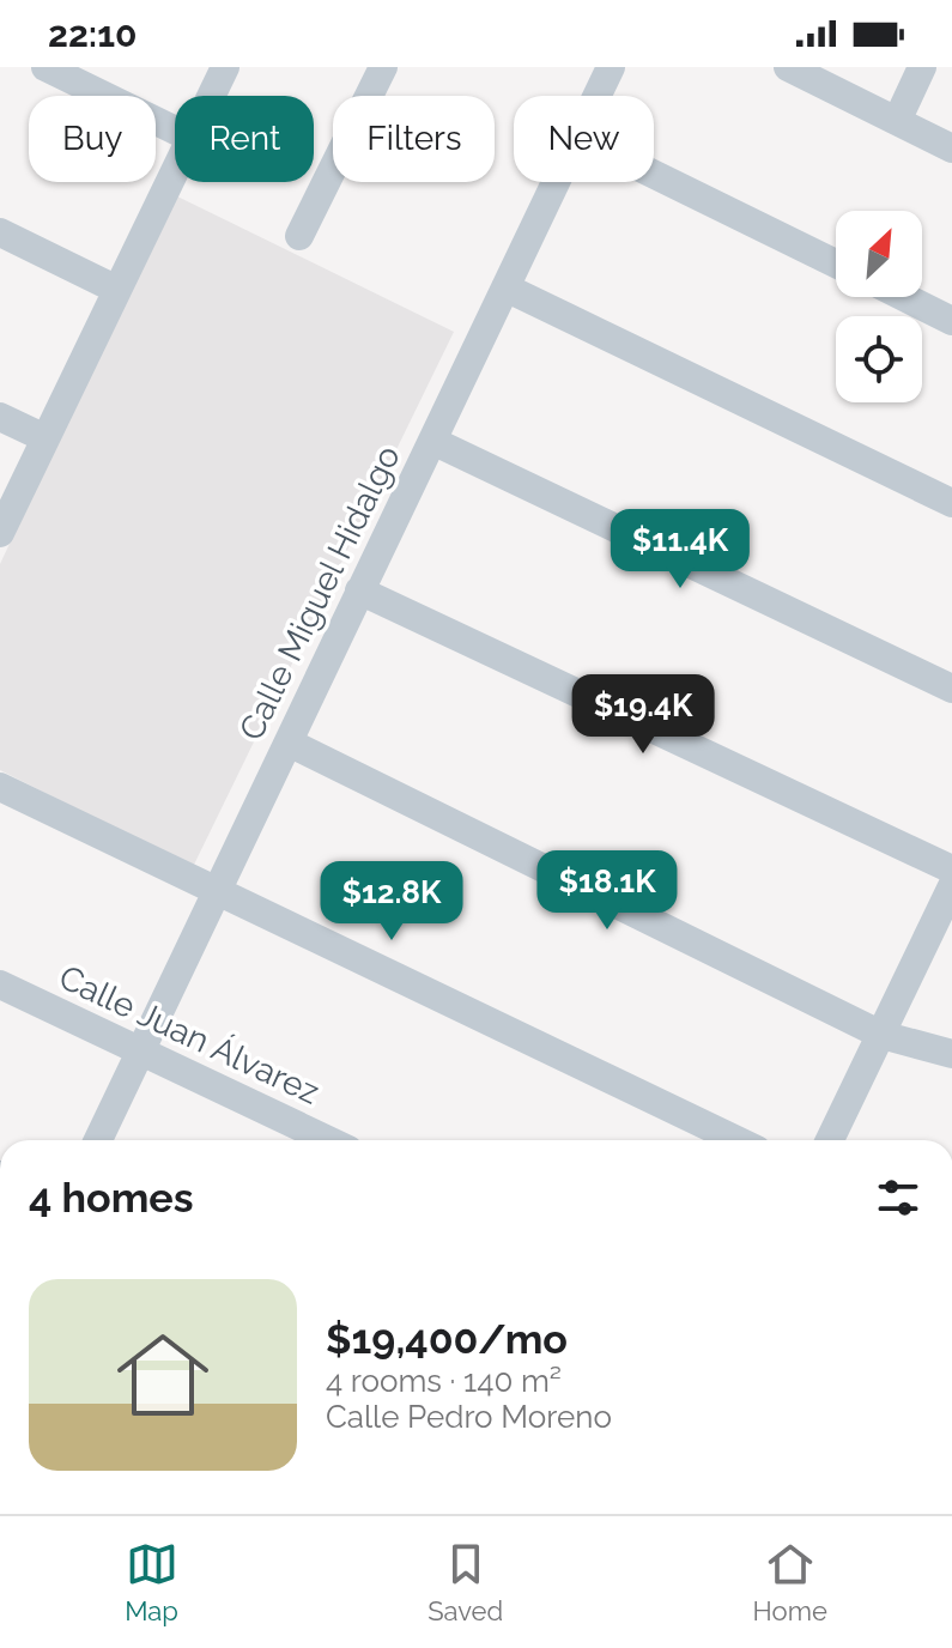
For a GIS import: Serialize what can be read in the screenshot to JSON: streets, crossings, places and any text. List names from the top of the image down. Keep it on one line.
{"streets":{"street":["Calle Miguel Hidalgo","Calle Juan Álvarez"]},"crossings":[["Calle Miguel Hidalgo","Calle Juan Álvarez"]],"north":"top right","page":{"status":"22:10","chip":["Buy","Rent","Filters","New"],"price":["$11.4K","$19.4K","$18.1K","$12.8K"],"heading":"4 homes","list":[{"name":"$19,400/mo","note":"4 rooms · 140 m² · Calle Pedro Moreno"}],"tabs":["Map","Saved","Home"]}}
